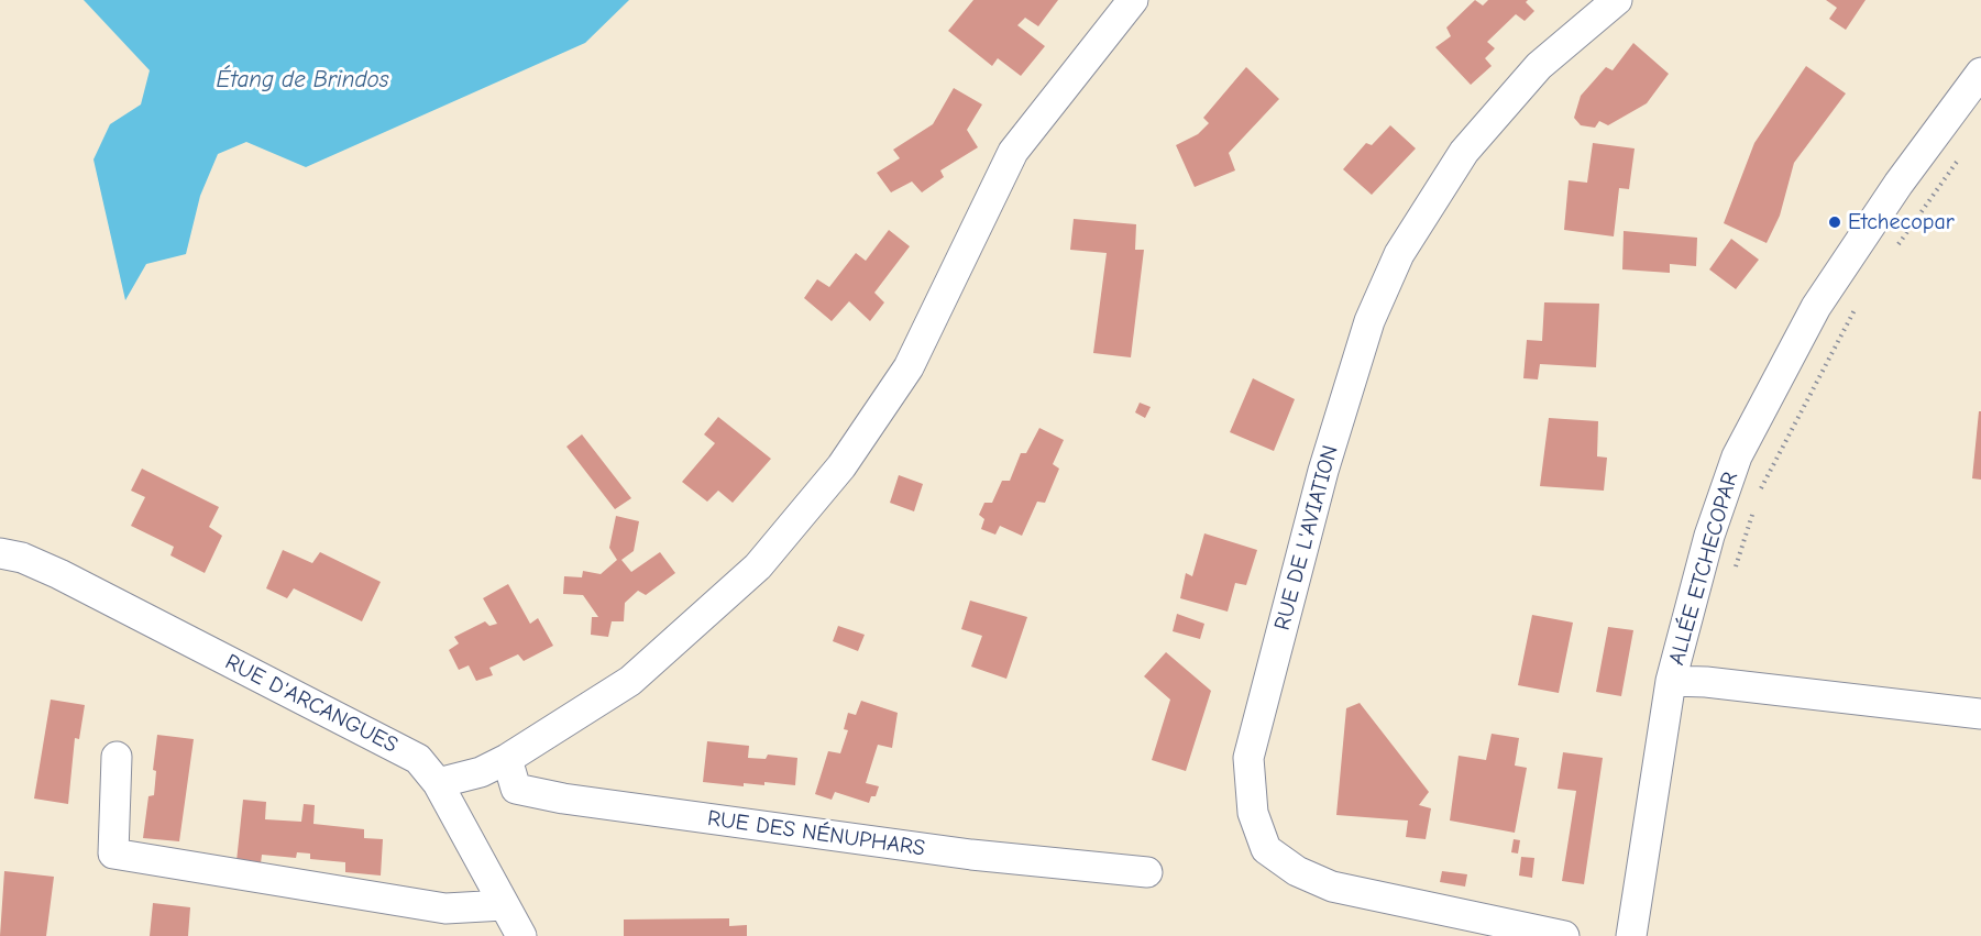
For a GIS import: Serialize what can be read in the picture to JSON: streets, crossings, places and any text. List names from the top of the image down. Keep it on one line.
{"streets":{"street":["RUE DE L'AVIATION","ALLÉE ETCHECOPAR","RUE D'ARCANGUES","RUE DES NÉNUPHARS"]},"water":["Étang de Brindos"],"places":["Etchecopar"]}
